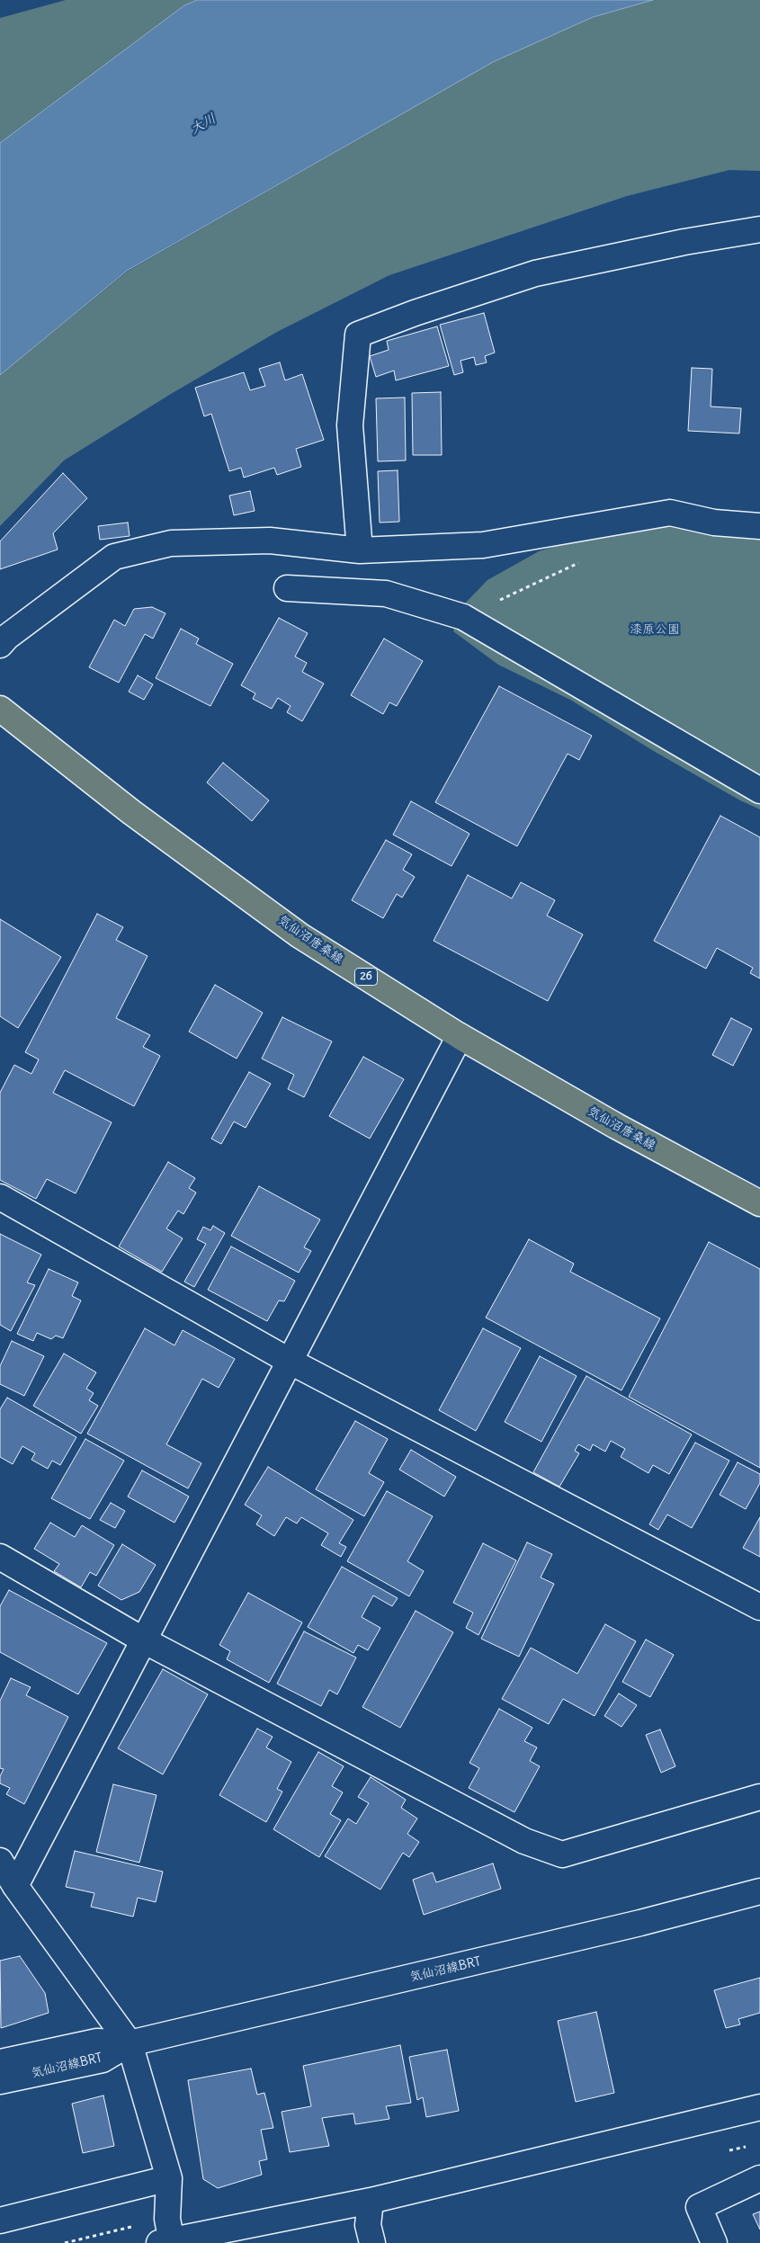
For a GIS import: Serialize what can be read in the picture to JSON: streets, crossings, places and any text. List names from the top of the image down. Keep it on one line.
{"streets":{"main road":["気仙沼唐桑線","26"],"street":["気仙沼線BRT"]},"water":["大川"],"parks":["漆原公園"]}
